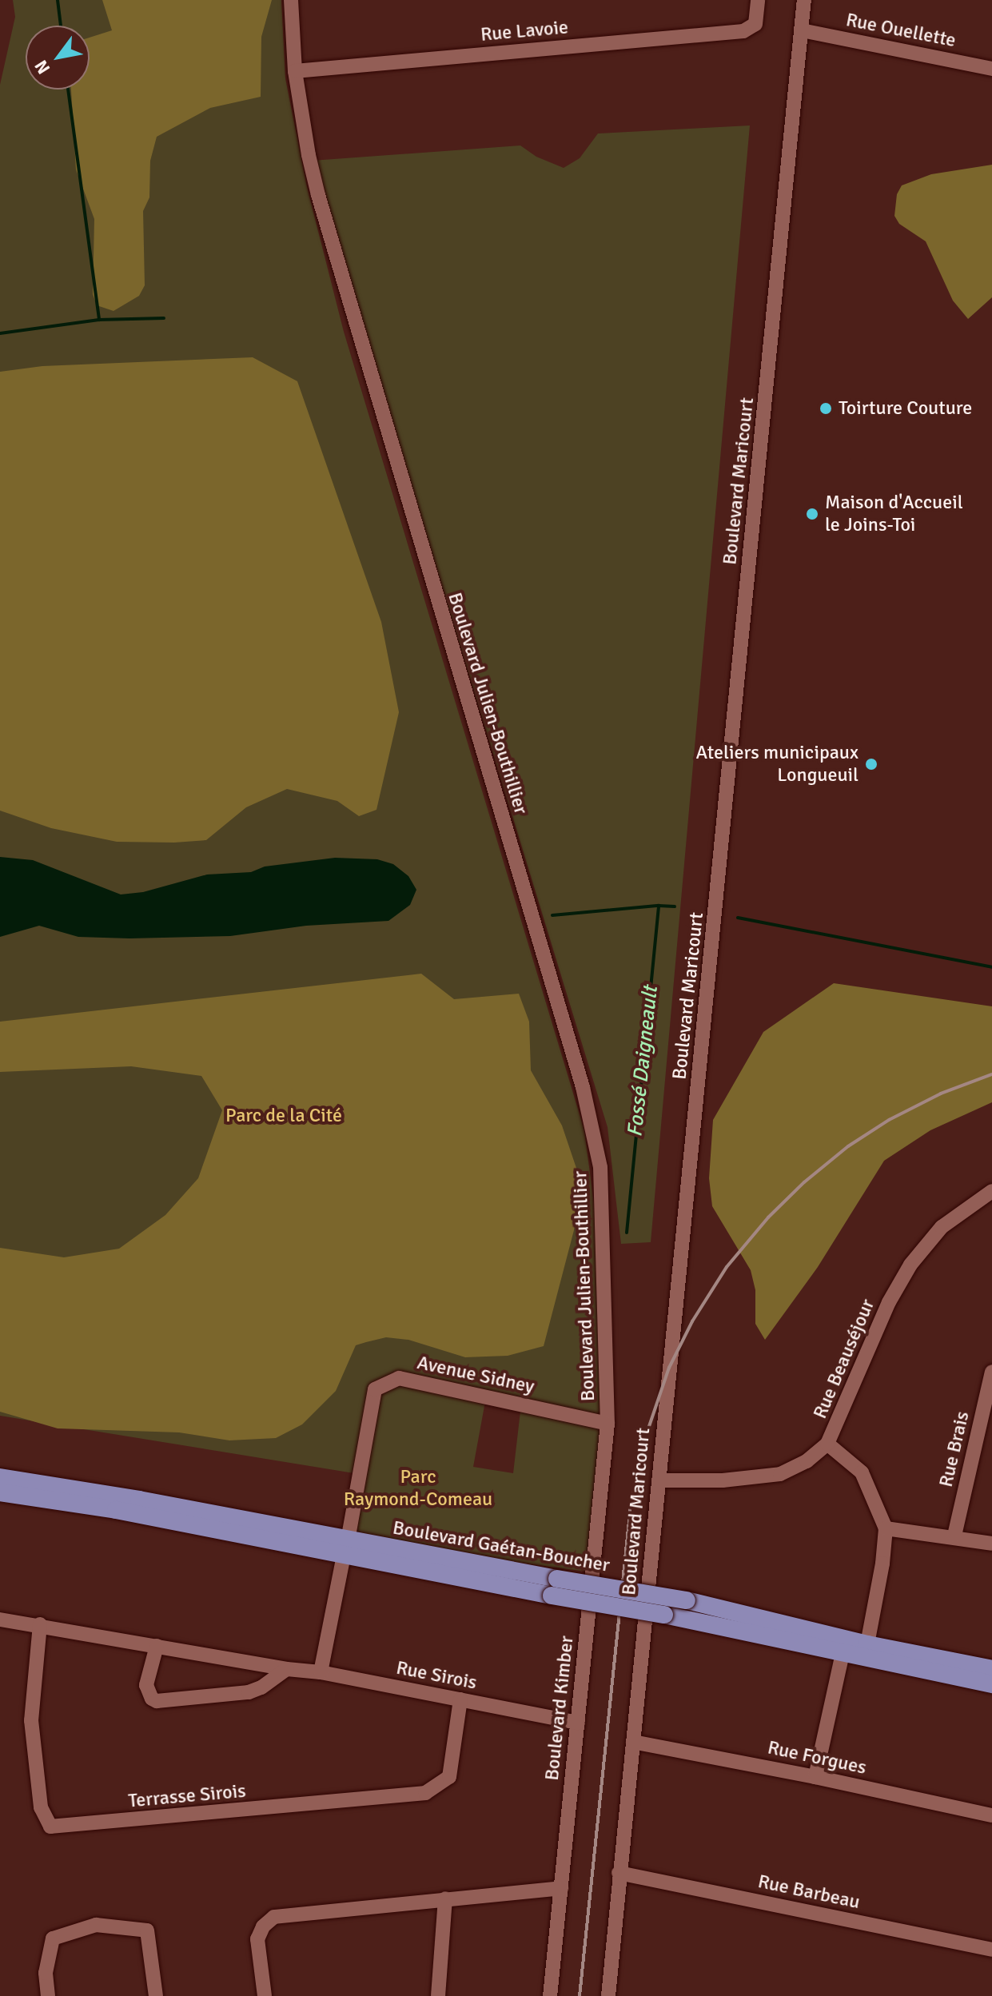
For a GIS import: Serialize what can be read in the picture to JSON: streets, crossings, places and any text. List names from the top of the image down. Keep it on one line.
{"streets":{"main road":["Boulevard Gaétan-Boucher"],"street":["Rue Ouellette","Rue Lavoie","Boulevard Maricourt","Boulevard Julien-Bouthillier","Rue Beauséjour","Avenue Sidney","Rue Brais","Rue Sirois","Boulevard Kimber","Rue Forgues","Terrasse Sirois","Rue Barbeau"]},"crossings":[["Rue Ouellette","Boulevard Maricourt"],["Rue Lavoie","Boulevard Julien-Bouthillier"],["Boulevard Maricourt","Rue Beauséjour"],["Boulevard Maricourt","Rue Forgues"],["Boulevard Maricourt","Rue Barbeau"],["Boulevard Julien-Bouthillier","Avenue Sidney"],["Boulevard Julien-Bouthillier","Boulevard Kimber"],["Avenue Sidney","Boulevard Gaétan-Boucher"],["Avenue Sidney","Rue Sirois"],["Avenue Sidney","Boulevard Kimber"],["Rue Sirois","Boulevard Kimber"],["Rue Sirois","Terrasse Sirois"]],"water":["Fossé Daigneault"],"parks":["Parc de la Cité","Parc Raymond-Comeau"],"places":["Toirture Couture","Maison d'Accueil le Joins-Toi","Ateliers municipaux Longueuil"],"north":"bottom left"}
